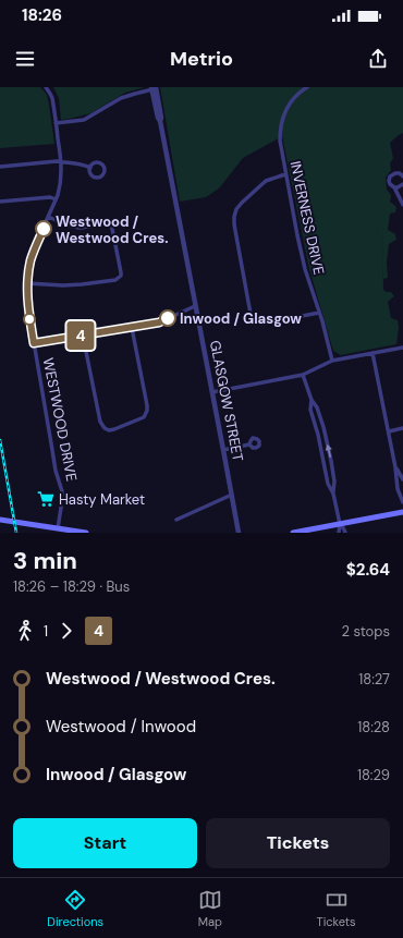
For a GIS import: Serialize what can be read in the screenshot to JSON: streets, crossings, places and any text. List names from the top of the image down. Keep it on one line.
{"streets":{"street":["INVERNESS DRIVE","GLASGOW STREET","WESTWOOD DRIVE"]},"places":{"other":["Westwood / Westwood Cres.","Inwood / Glasgow"],"supermarket":["Hasty Market"]},"lines":["bus line 4"],"page":{"status":"18:26","header":"Metrio","on_map":"4","heading":["3 min","18:26 – 18:29 · Bus","$2.64"],"legs":["1","4","2 stops"],"list":[{"name":"Westwood / Westwood Cres.","value":"18:27"},{"name":"Westwood / Inwood","value":"18:28"},{"name":"Inwood / Glasgow","value":"18:29"}],"buttons":["Start","Tickets"],"tabs":["Directions","Map","Tickets"]}}
